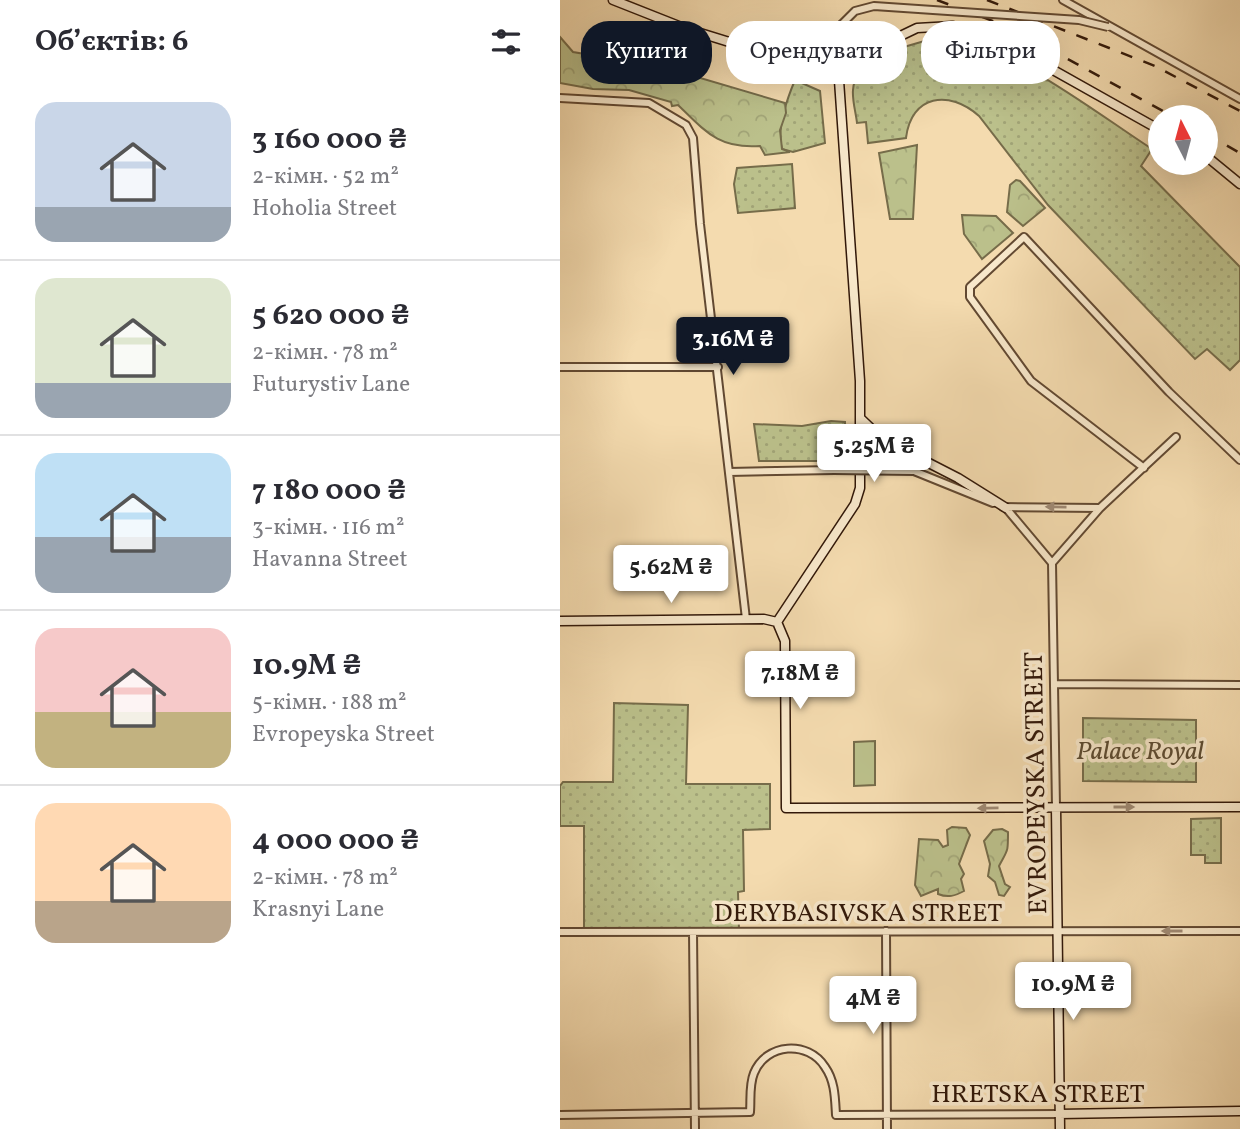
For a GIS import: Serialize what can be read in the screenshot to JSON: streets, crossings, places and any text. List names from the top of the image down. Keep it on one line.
{"streets":{"street":["EVROPEYSKA STREET","DERYBASIVSKA STREET","HRETSKA STREET"]},"crossings":[["EVROPEYSKA STREET","DERYBASIVSKA STREET"],["EVROPEYSKA STREET","HRETSKA STREET"]],"parks":["Palace Royal"],"north":"top","page":{"heading":"Об’єктів: 6","chip":["Купити","Орендувати","Фільтри"],"list":[{"name":"3 160 000 ₴","note":"2-кімн. · 52 m² · Hoholia Street"},{"name":"5 620 000 ₴","note":"2-кімн. · 78 m² · Futurystiv Lane"},{"name":"7 180 000 ₴","note":"3-кімн. · 116 m² · Havanna Street"},{"name":"10.9M ₴","note":"5-кімн. · 188 m² · Evropeyska Street"},{"name":"4 000 000 ₴","note":"2-кімн. · 78 m² · Krasnyi Lane"}],"price":["3.16M ₴","5.25M ₴","5.62M ₴","7.18M ₴","10.9M ₴","4M ₴"]}}
